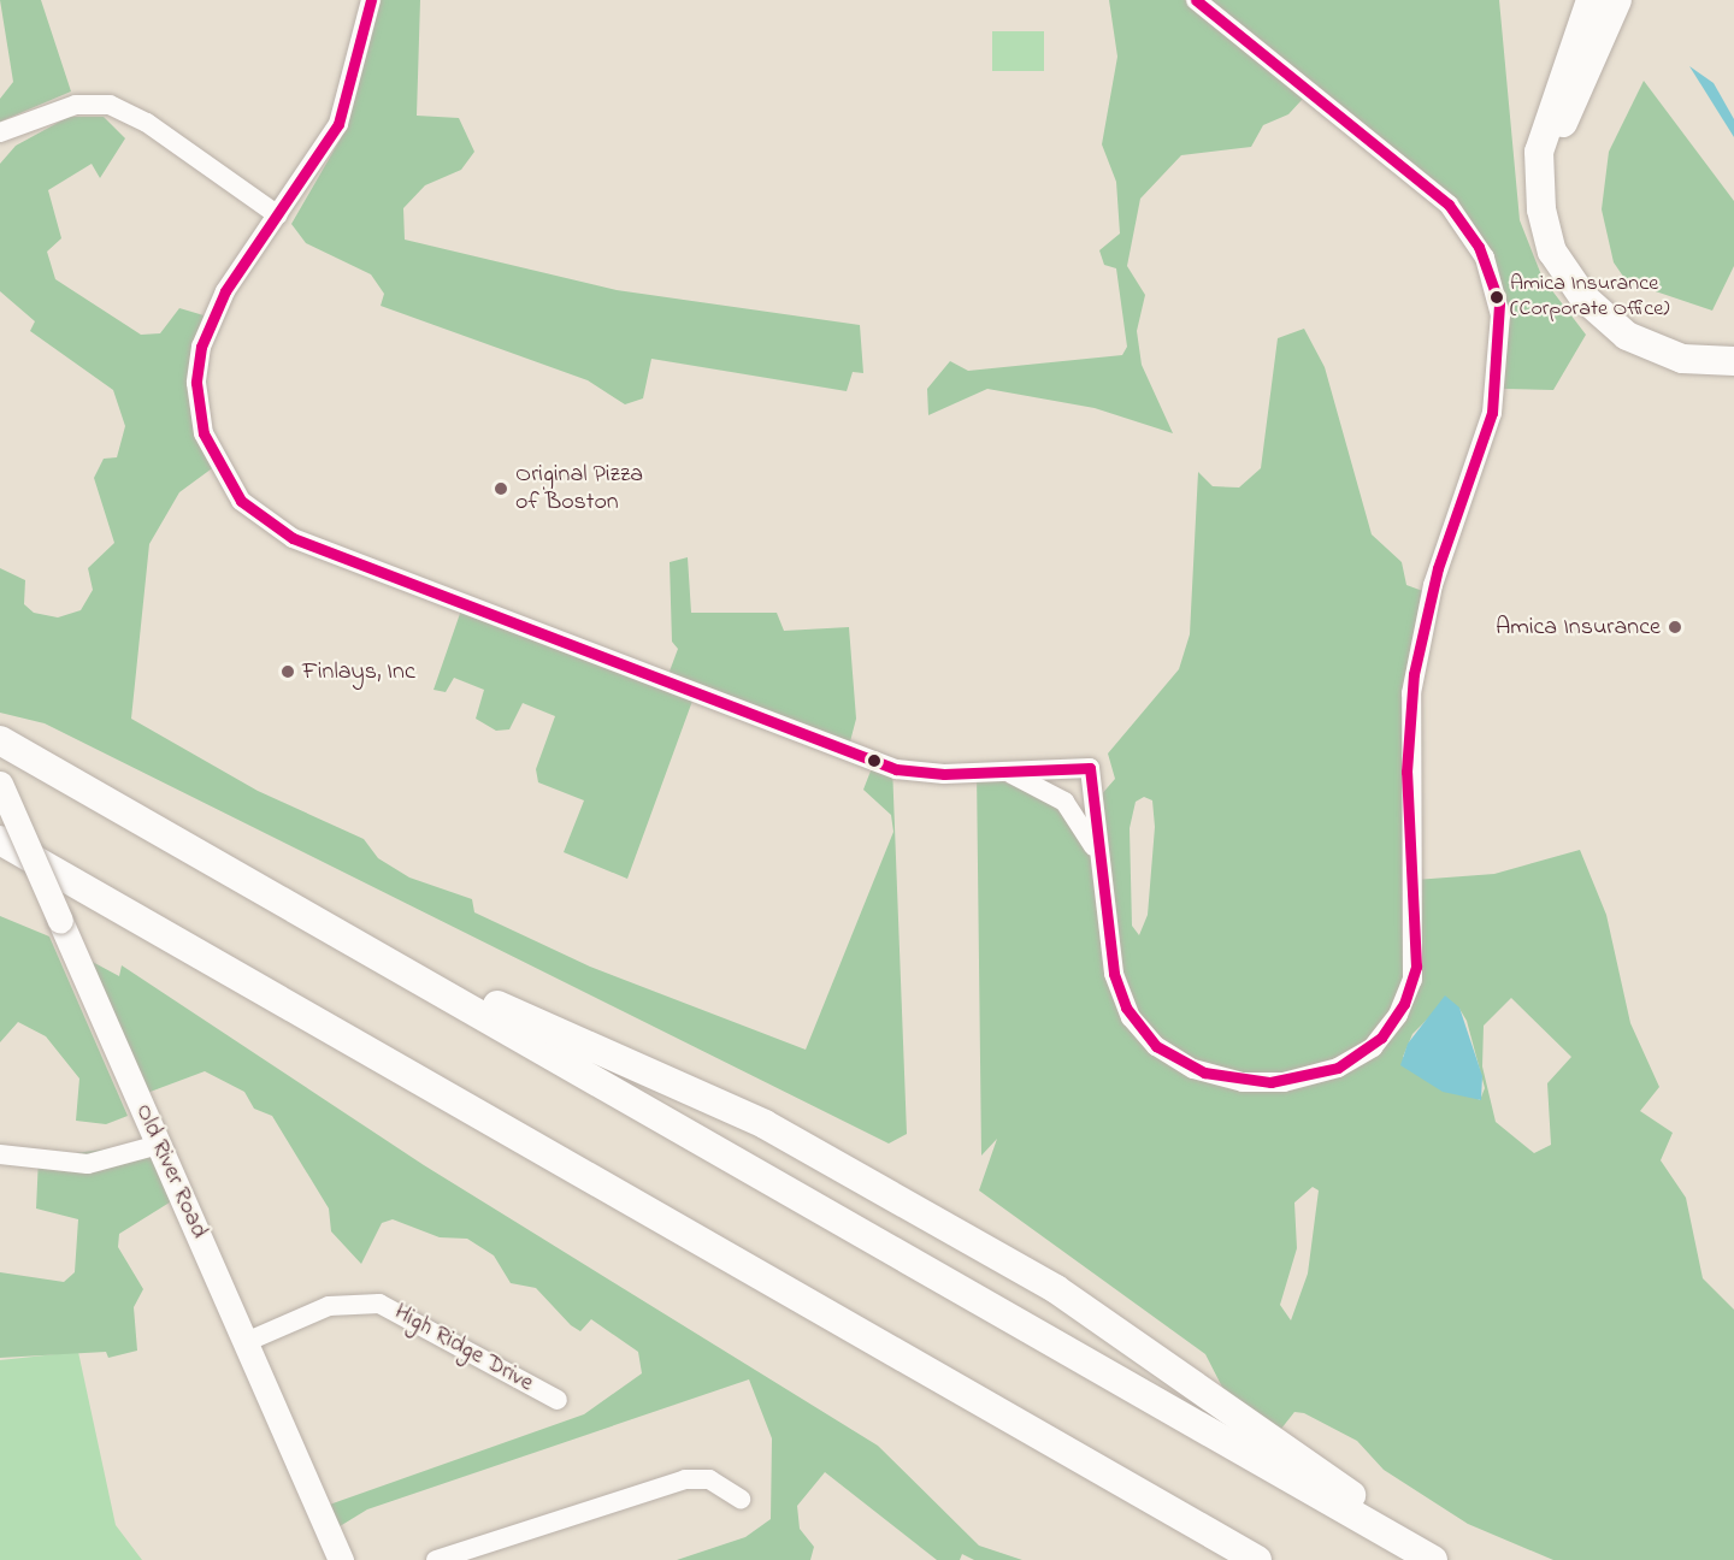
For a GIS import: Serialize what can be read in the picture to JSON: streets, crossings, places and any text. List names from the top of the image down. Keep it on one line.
{"streets":{"main road":["Old River Road"],"street":["High Ridge Drive"]},"crossings":[["Old River Road","High Ridge Drive"]],"places":["Amica Insurance (Corporate Office)","Original Pizza of Boston","Amica Insurance","Finlays, Inc"]}
